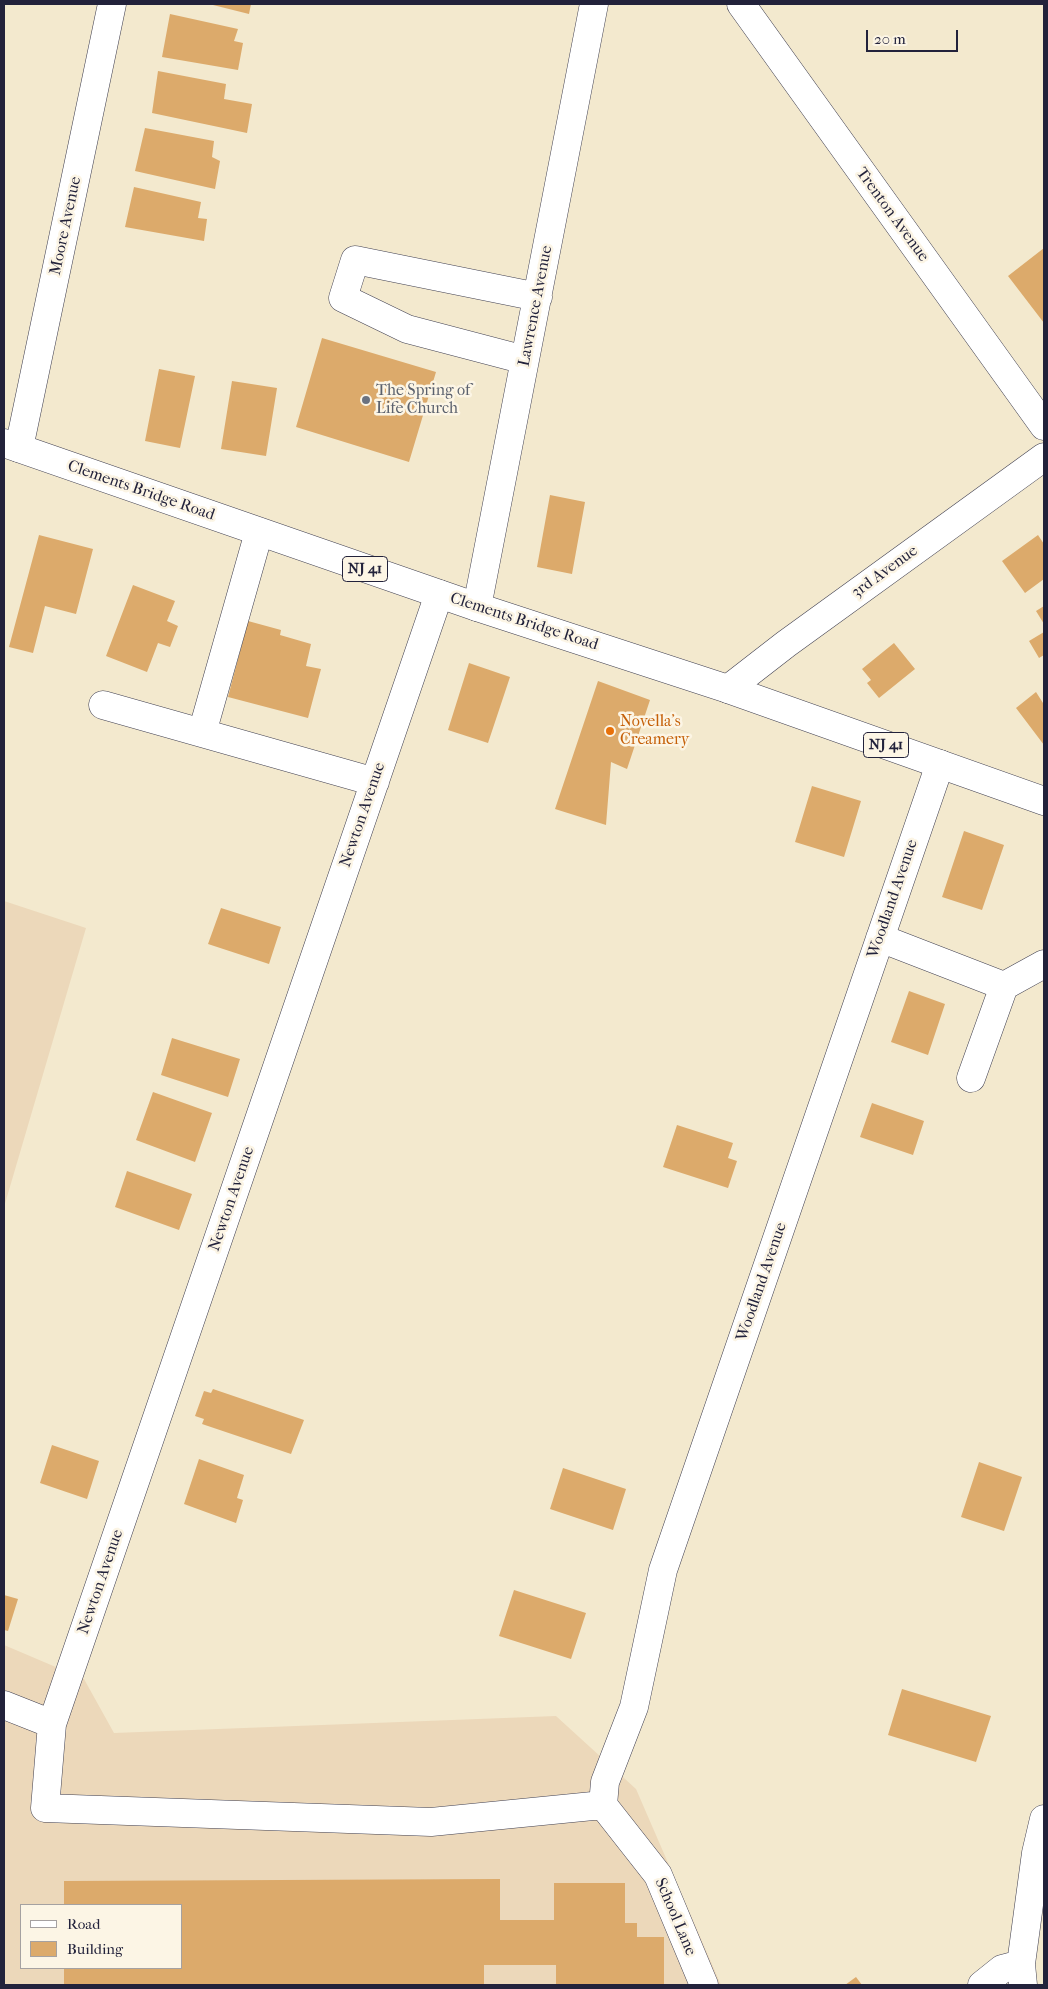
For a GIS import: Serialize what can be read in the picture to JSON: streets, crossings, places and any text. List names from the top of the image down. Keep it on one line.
{"streets":{"street":["Trenton Avenue","Moore Avenue","Lawrence Avenue","Clements Bridge Road","NJ 41","3rd Avenue","Newton Avenue","Woodland Avenue","School Lane"]},"crossings":[["Moore Avenue","Clements Bridge Road"],["Lawrence Avenue","Clements Bridge Road"],["Clements Bridge Road","3rd Avenue"],["Clements Bridge Road","Newton Avenue"],["Clements Bridge Road","Woodland Avenue"],["Newton Avenue","Woodland Avenue"],["Newton Avenue","School Lane"],["Woodland Avenue","School Lane"]],"places":["The Spring of Life Church","Novella's Creamery"],"legend":["Road","Building"],"scale_bar":"20 m"}
